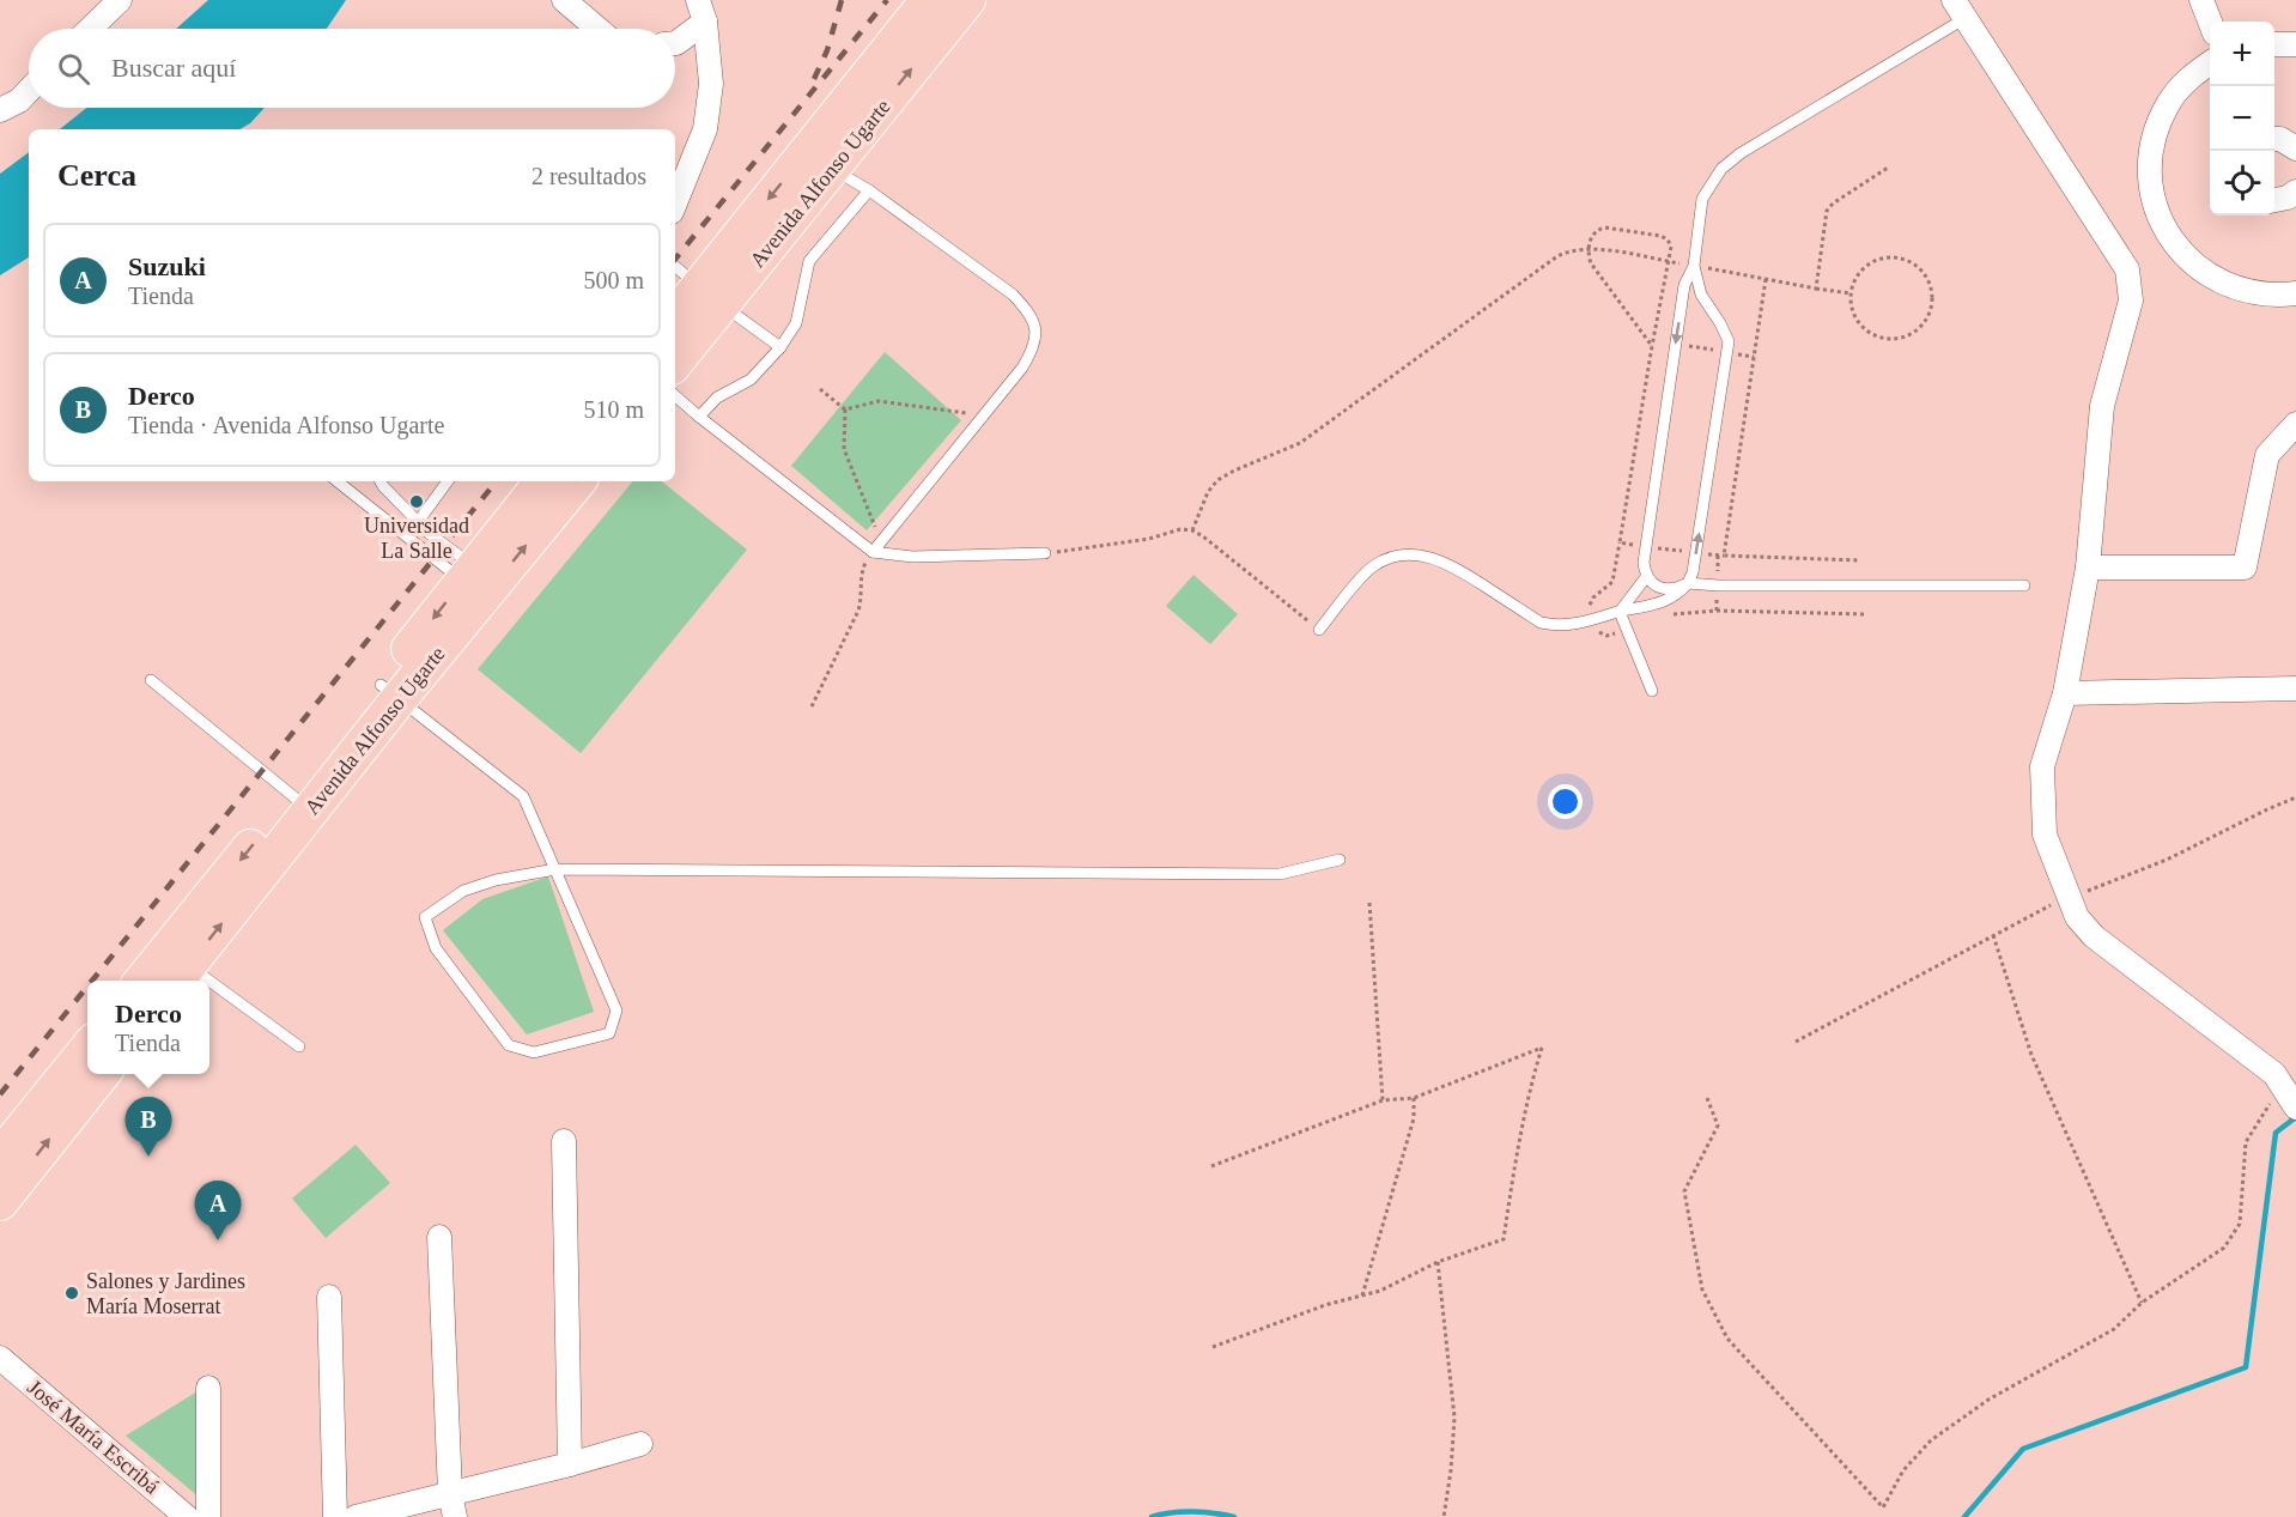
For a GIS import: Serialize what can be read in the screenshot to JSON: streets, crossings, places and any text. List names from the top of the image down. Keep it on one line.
{"streets":{"main road":["Avenida Alfonso Ugarte"],"street":["José María Escribá"]},"places":["Universidad La Salle","Salones y Jardines María Moserrat"],"page":{"map_buttons":["+","−"],"search":"Buscar aquí","heading":["Cerca","2 resultados"],"list":[{"mark":"A","name":"Suzuki","note":"Tienda","value":"500 m"},{"mark":"B","name":"Derco","note":"Tienda · Avenida Alfonso Ugarte","value":"510 m"}],"popup":["Derco","Tienda"],"pins":["B","A"]}}
